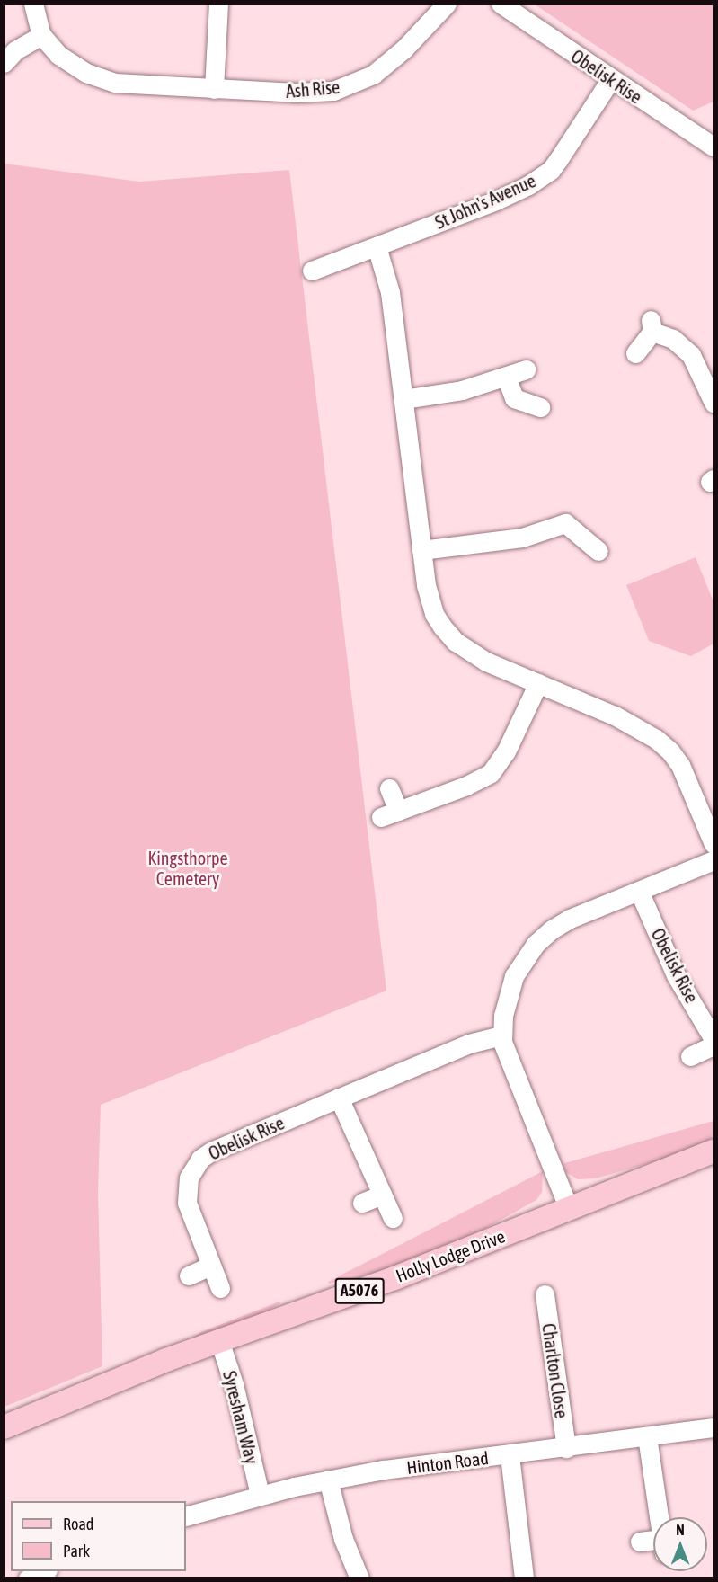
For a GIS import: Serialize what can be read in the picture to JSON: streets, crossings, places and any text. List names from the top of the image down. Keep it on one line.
{"streets":{"main road":["Holly Lodge Drive","A5076"],"street":["Obelisk Rise","Ash Rise","St John's Avenue","Charlton Close","Syresham Way","Hinton Road"]},"crossings":[["Obelisk Rise","St John's Avenue"],["Holly Lodge Drive","Syresham Way"],["Charlton Close","Hinton Road"],["Syresham Way","Hinton Road"]],"parks":["Kingsthorpe Cemetery"],"legend":["Road","Park"],"north":"top"}
